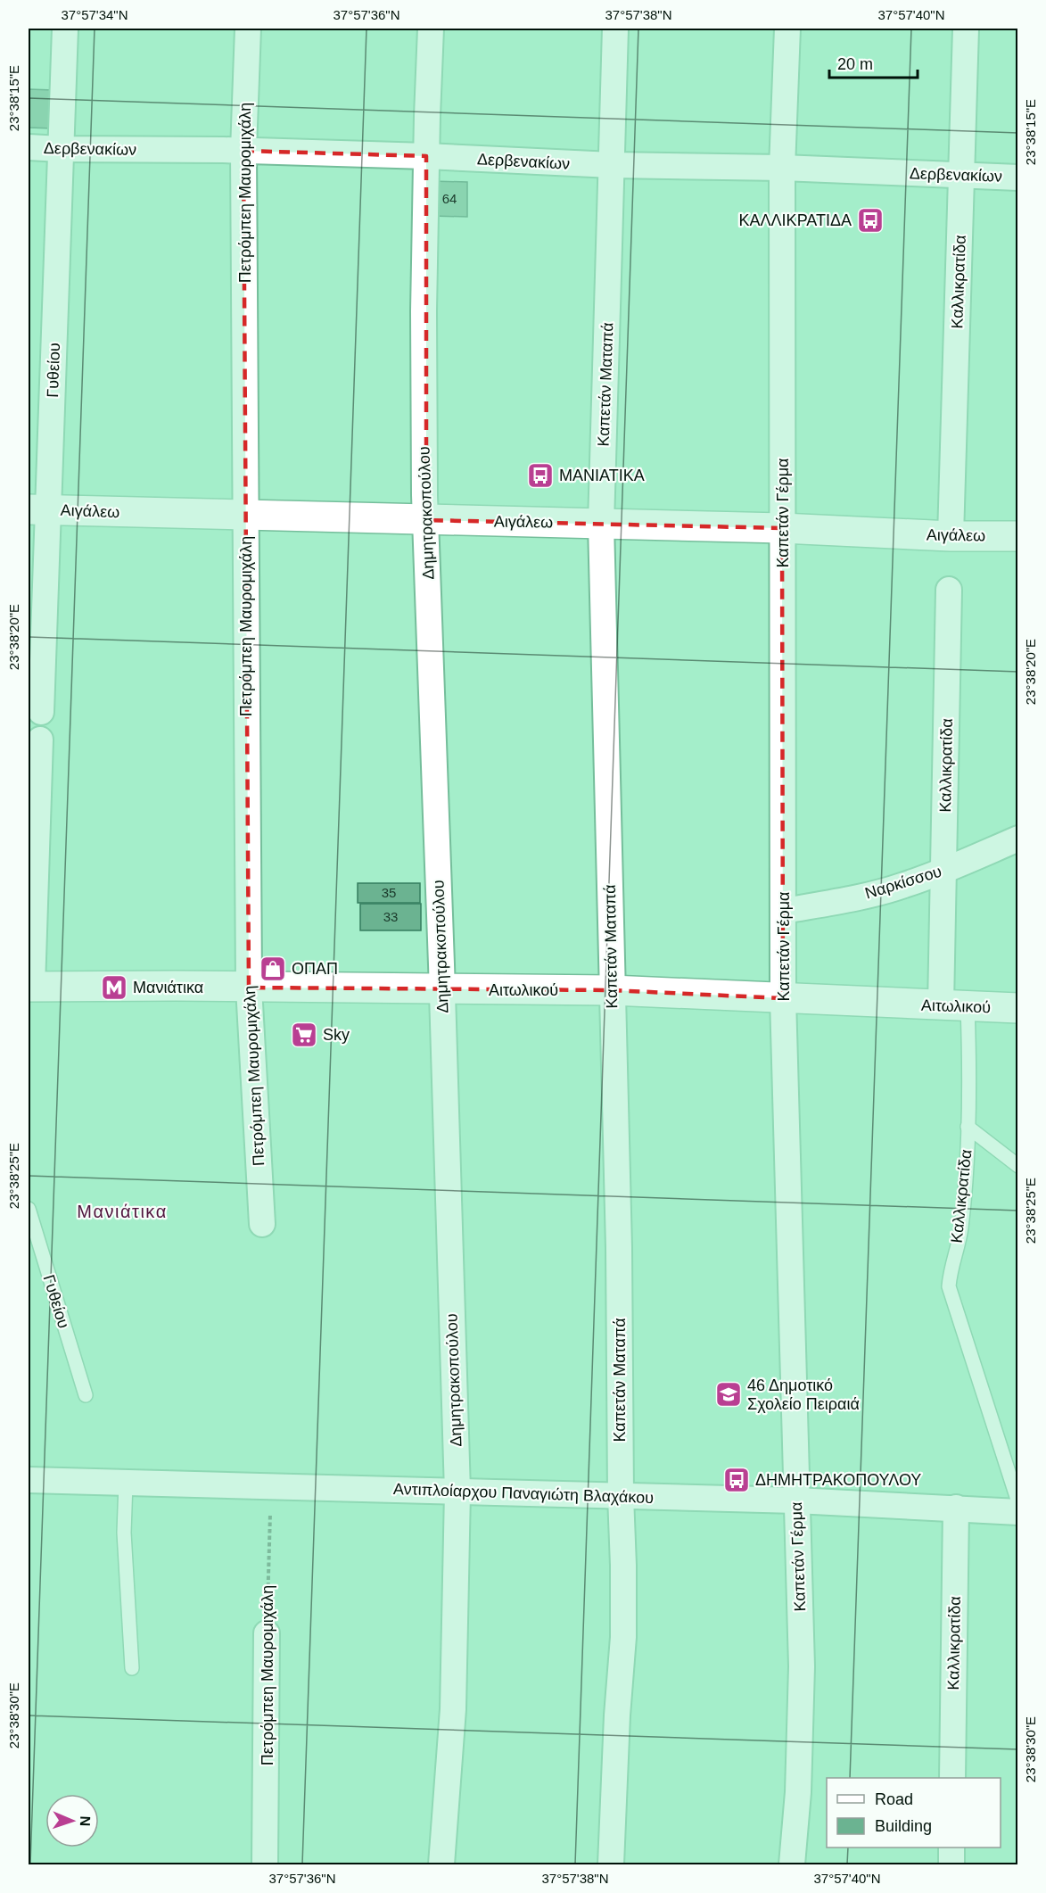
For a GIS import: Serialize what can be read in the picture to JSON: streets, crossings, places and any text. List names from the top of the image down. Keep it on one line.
{"streets":{"street":["Δερβενακίων","Πετρόμπεη Μαυρομιχάλη","Καλλικρατίδα","Γυθείου","Καπετάν Ματαπά","Αιγάλεω","Δημητρακοπούλου","Καπετάν Γέρμα","Ναρκίσσου","Αιτωλικού","Αντιπλοίαρχου Παναγιώτη Βλαχάκου"]},"crossings":[["Δερβενακίων","Πετρόμπεη Μαυρομιχάλη"],["Δερβενακίων","Καλλικρατίδα"],["Δερβενακίων","Γυθείου"],["Δερβενακίων","Καπετάν Ματαπά"],["Δερβενακίων","Δημητρακοπούλου"],["Δερβενακίων","Καπετάν Γέρμα"],["Πετρόμπεη Μαυρομιχάλη","Αιγάλεω"],["Πετρόμπεη Μαυρομιχάλη","Αιτωλικού"],["Πετρόμπεη Μαυρομιχάλη","Αντιπλοίαρχου Παναγιώτη Βλαχάκου"],["Καλλικρατίδα","Αιγάλεω"],["Καλλικρατίδα","Ναρκίσσου"],["Καλλικρατίδα","Αιτωλικού"],["Καλλικρατίδα","Αντιπλοίαρχου Παναγιώτη Βλαχάκου"],["Γυθείου","Αιγάλεω"],["Καπετάν Ματαπά","Αιγάλεω"],["Καπετάν Ματαπά","Αιτωλικού"],["Καπετάν Ματαπά","Αντιπλοίαρχου Παναγιώτη Βλαχάκου"],["Αιγάλεω","Δημητρακοπούλου"],["Αιγάλεω","Καπετάν Γέρμα"],["Δημητρακοπούλου","Αιτωλικού"],["Δημητρακοπούλου","Αντιπλοίαρχου Παναγιώτη Βλαχάκου"],["Καπετάν Γέρμα","Ναρκίσσου"],["Καπετάν Γέρμα","Αιτωλικού"],["Καπετάν Γέρμα","Αντιπλοίαρχου Παναγιώτη Βλαχάκου"]],"districts":["Μανιάτικα"],"places":{"bus stop":["ΚΑΛΛΙΚΡΑΤΙΔΑ","ΜΑΝΙΑΤΙΚΑ","ΔΗΜΗΤΡΑΚΟΠΟΥΛΟΥ"],"shop":["ΟΠΑΠ"],"metro station":["Μανιάτικα"],"supermarket":["Sky"],"school or university":["46 Δημοτικό Σχολείο Πειραιά"]},"house_numbers":["64","35","33"],"legend":["Road","Building"],"scale_bar":"20 m","north":"right","coordinates":["37°57'34\"N","37°57'36\"N","37°57'38\"N","37°57'40\"N","23°38'15\"E","23°38'20\"E","23°38'25\"E","23°38'30\"E"]}
